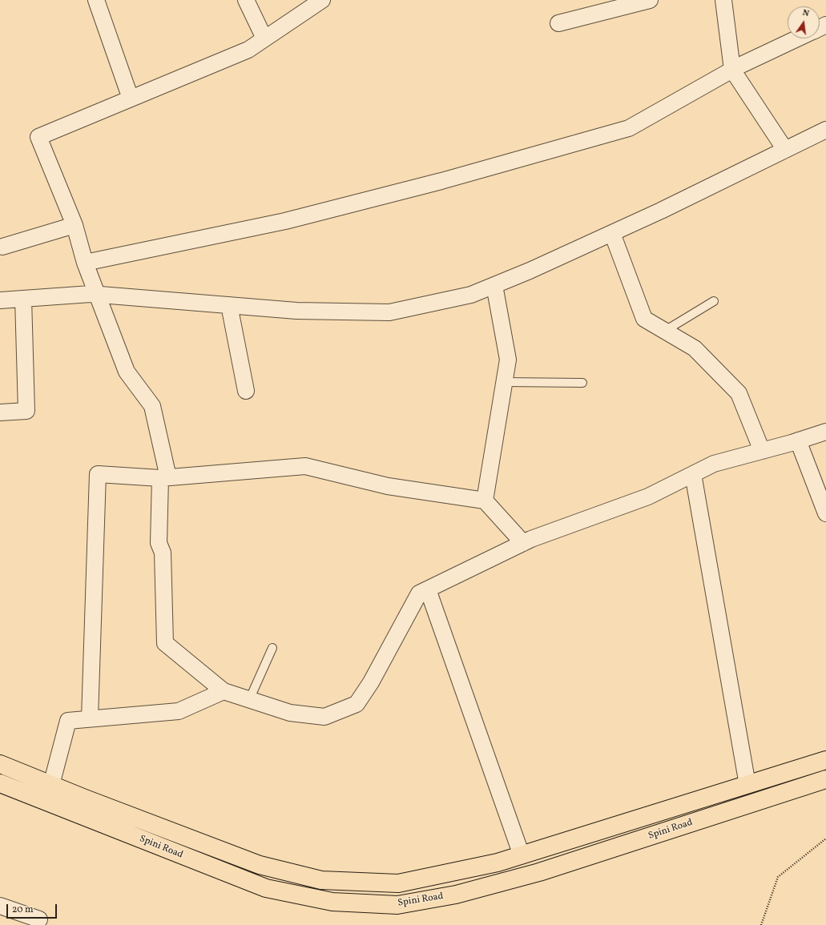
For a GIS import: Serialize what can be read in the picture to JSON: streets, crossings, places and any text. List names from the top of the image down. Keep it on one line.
{"streets":{"main road":["Spini Road"]},"scale_bar":"20 m","north":"top"}
